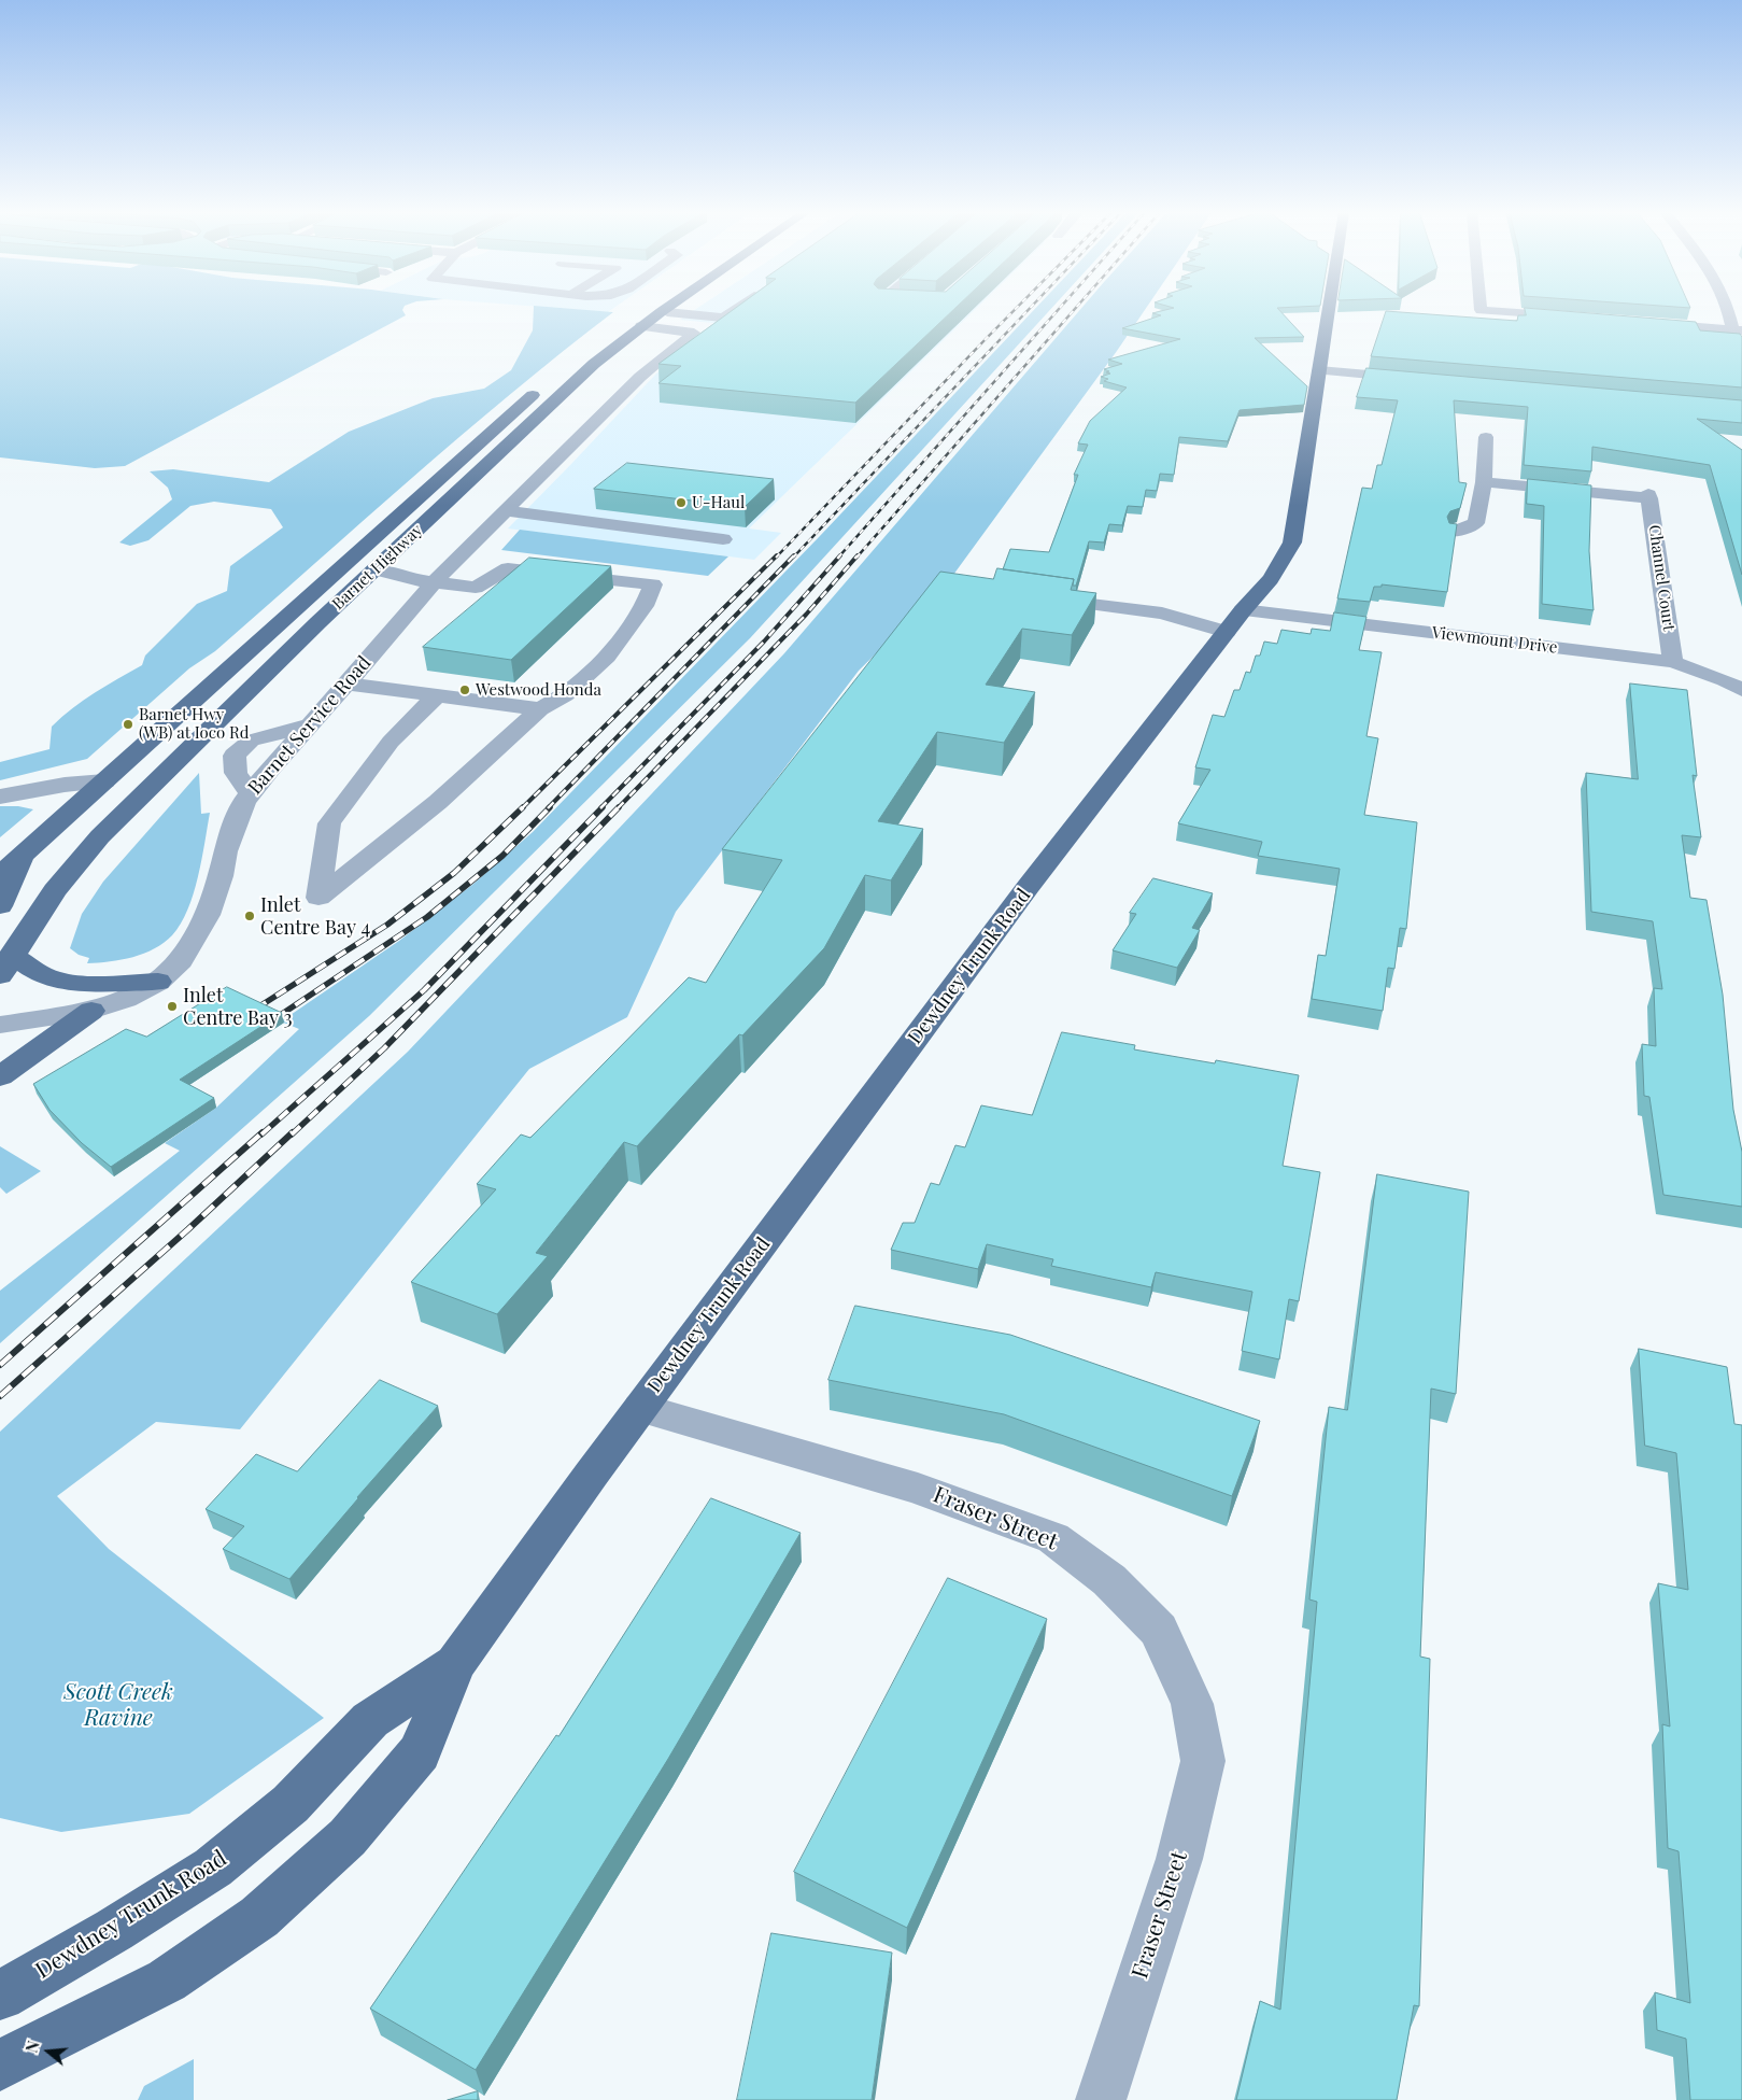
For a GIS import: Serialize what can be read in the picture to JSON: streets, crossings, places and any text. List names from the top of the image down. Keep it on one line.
{"streets":{"main road":["Barnet Highway","Dewdney Trunk Road"],"street":["Channel Court","Viewmount Drive","Barnet Service Road","Fraser Street"]},"crossings":[["Barnet Highway","Barnet Service Road"],["Channel Court","Viewmount Drive"],["Viewmount Drive","Dewdney Trunk Road"],["Dewdney Trunk Road","Fraser Street"]],"parks":["Scott Creek Ravine"],"places":["U-Haul","Westwood Honda","Barnet Hwy (WB) at Ioco Rd","Inlet Centre Bay 4","Inlet Centre Bay 3"],"north":"left"}
